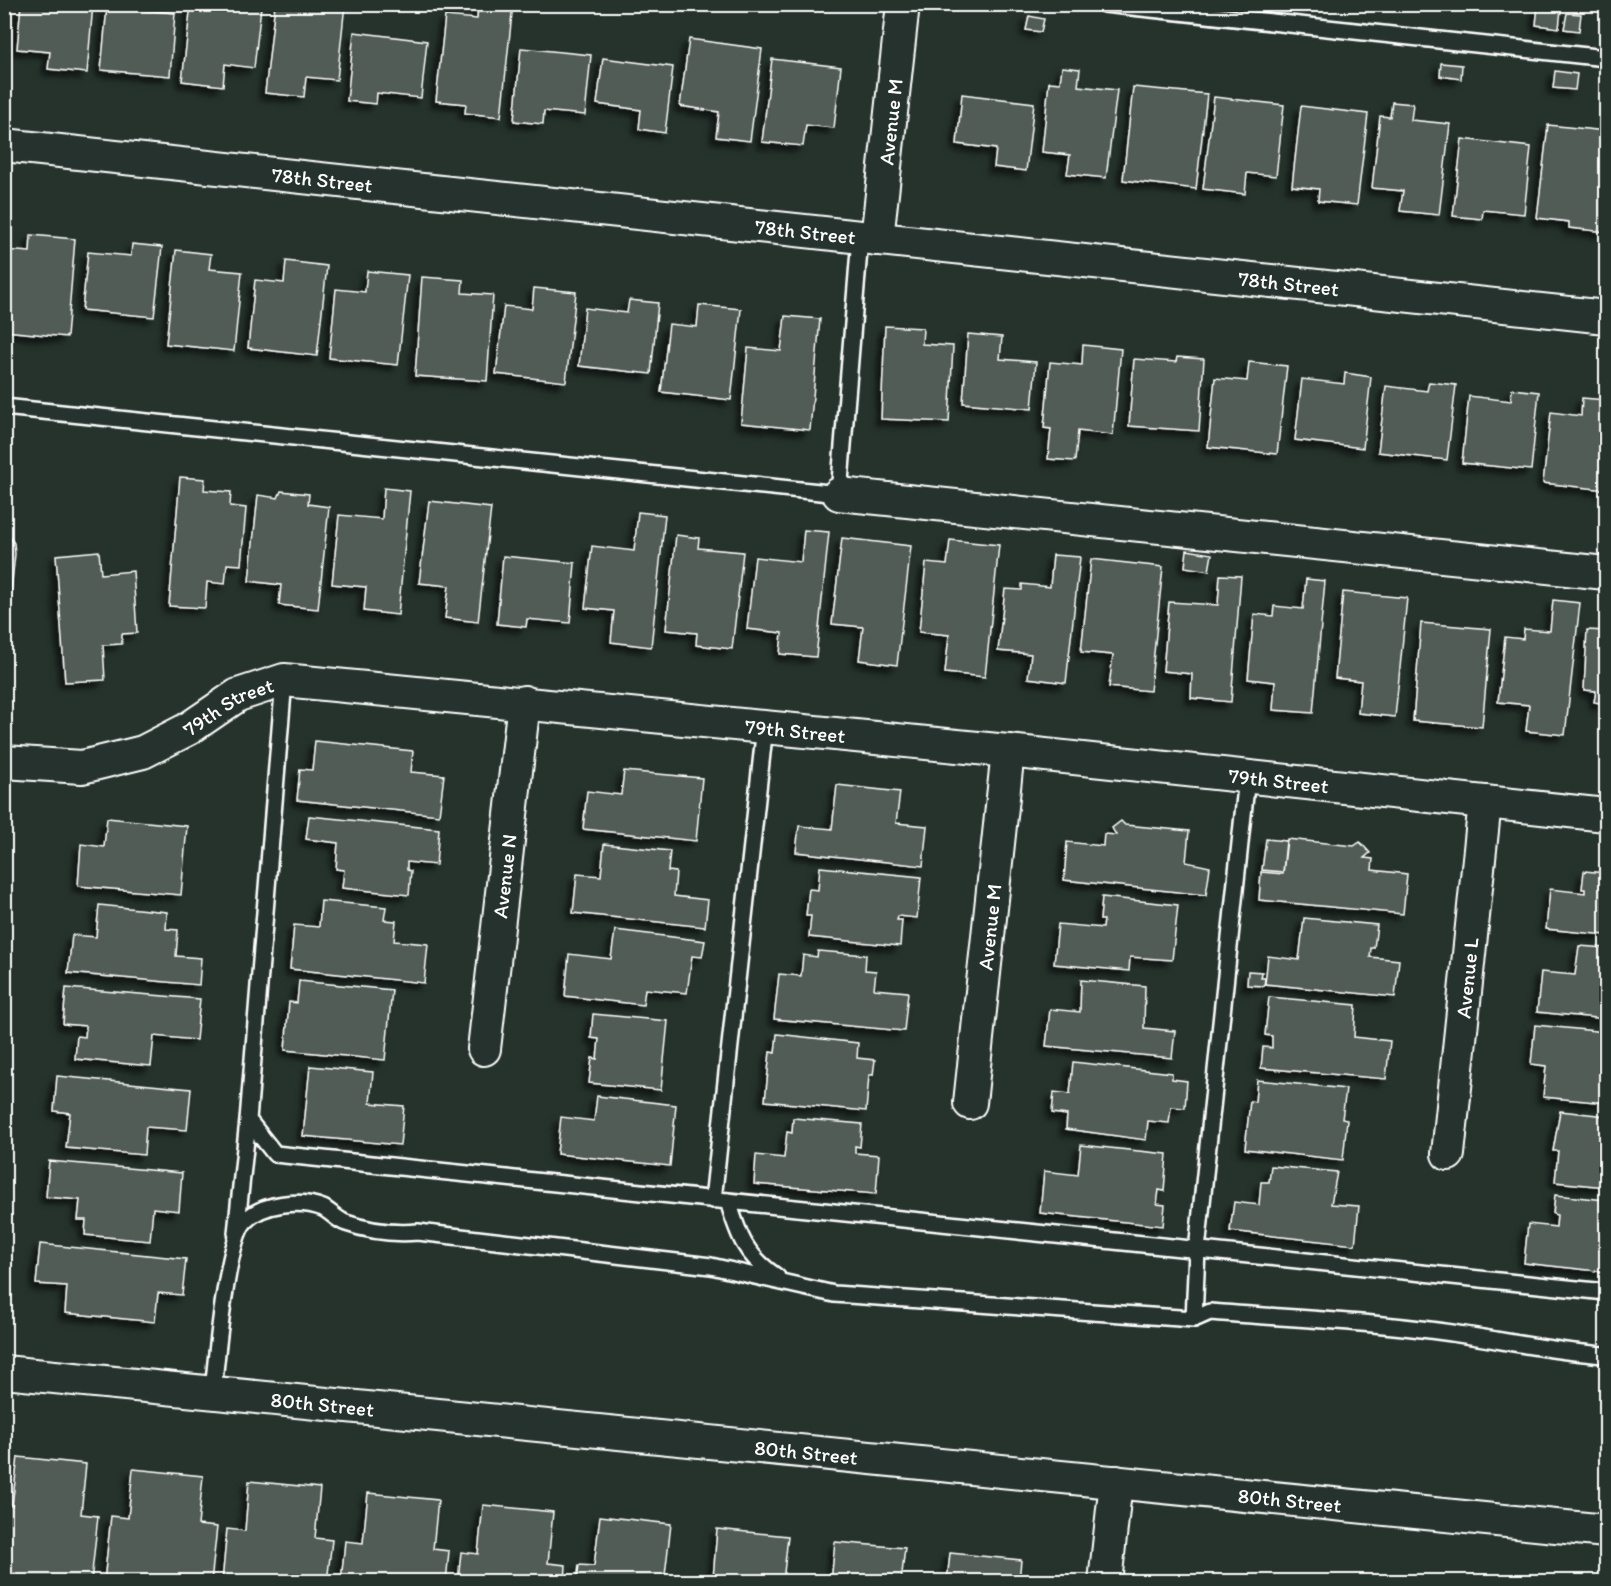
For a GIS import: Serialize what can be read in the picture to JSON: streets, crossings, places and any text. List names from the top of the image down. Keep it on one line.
{"streets":{"street":["Avenue M","78th Street","79th Street","Avenue N","Avenue L","80th Street"]},"crossings":[["Avenue M","78th Street"],["Avenue M","79th Street"],["79th Street","Avenue N"],["79th Street","Avenue L"]]}
